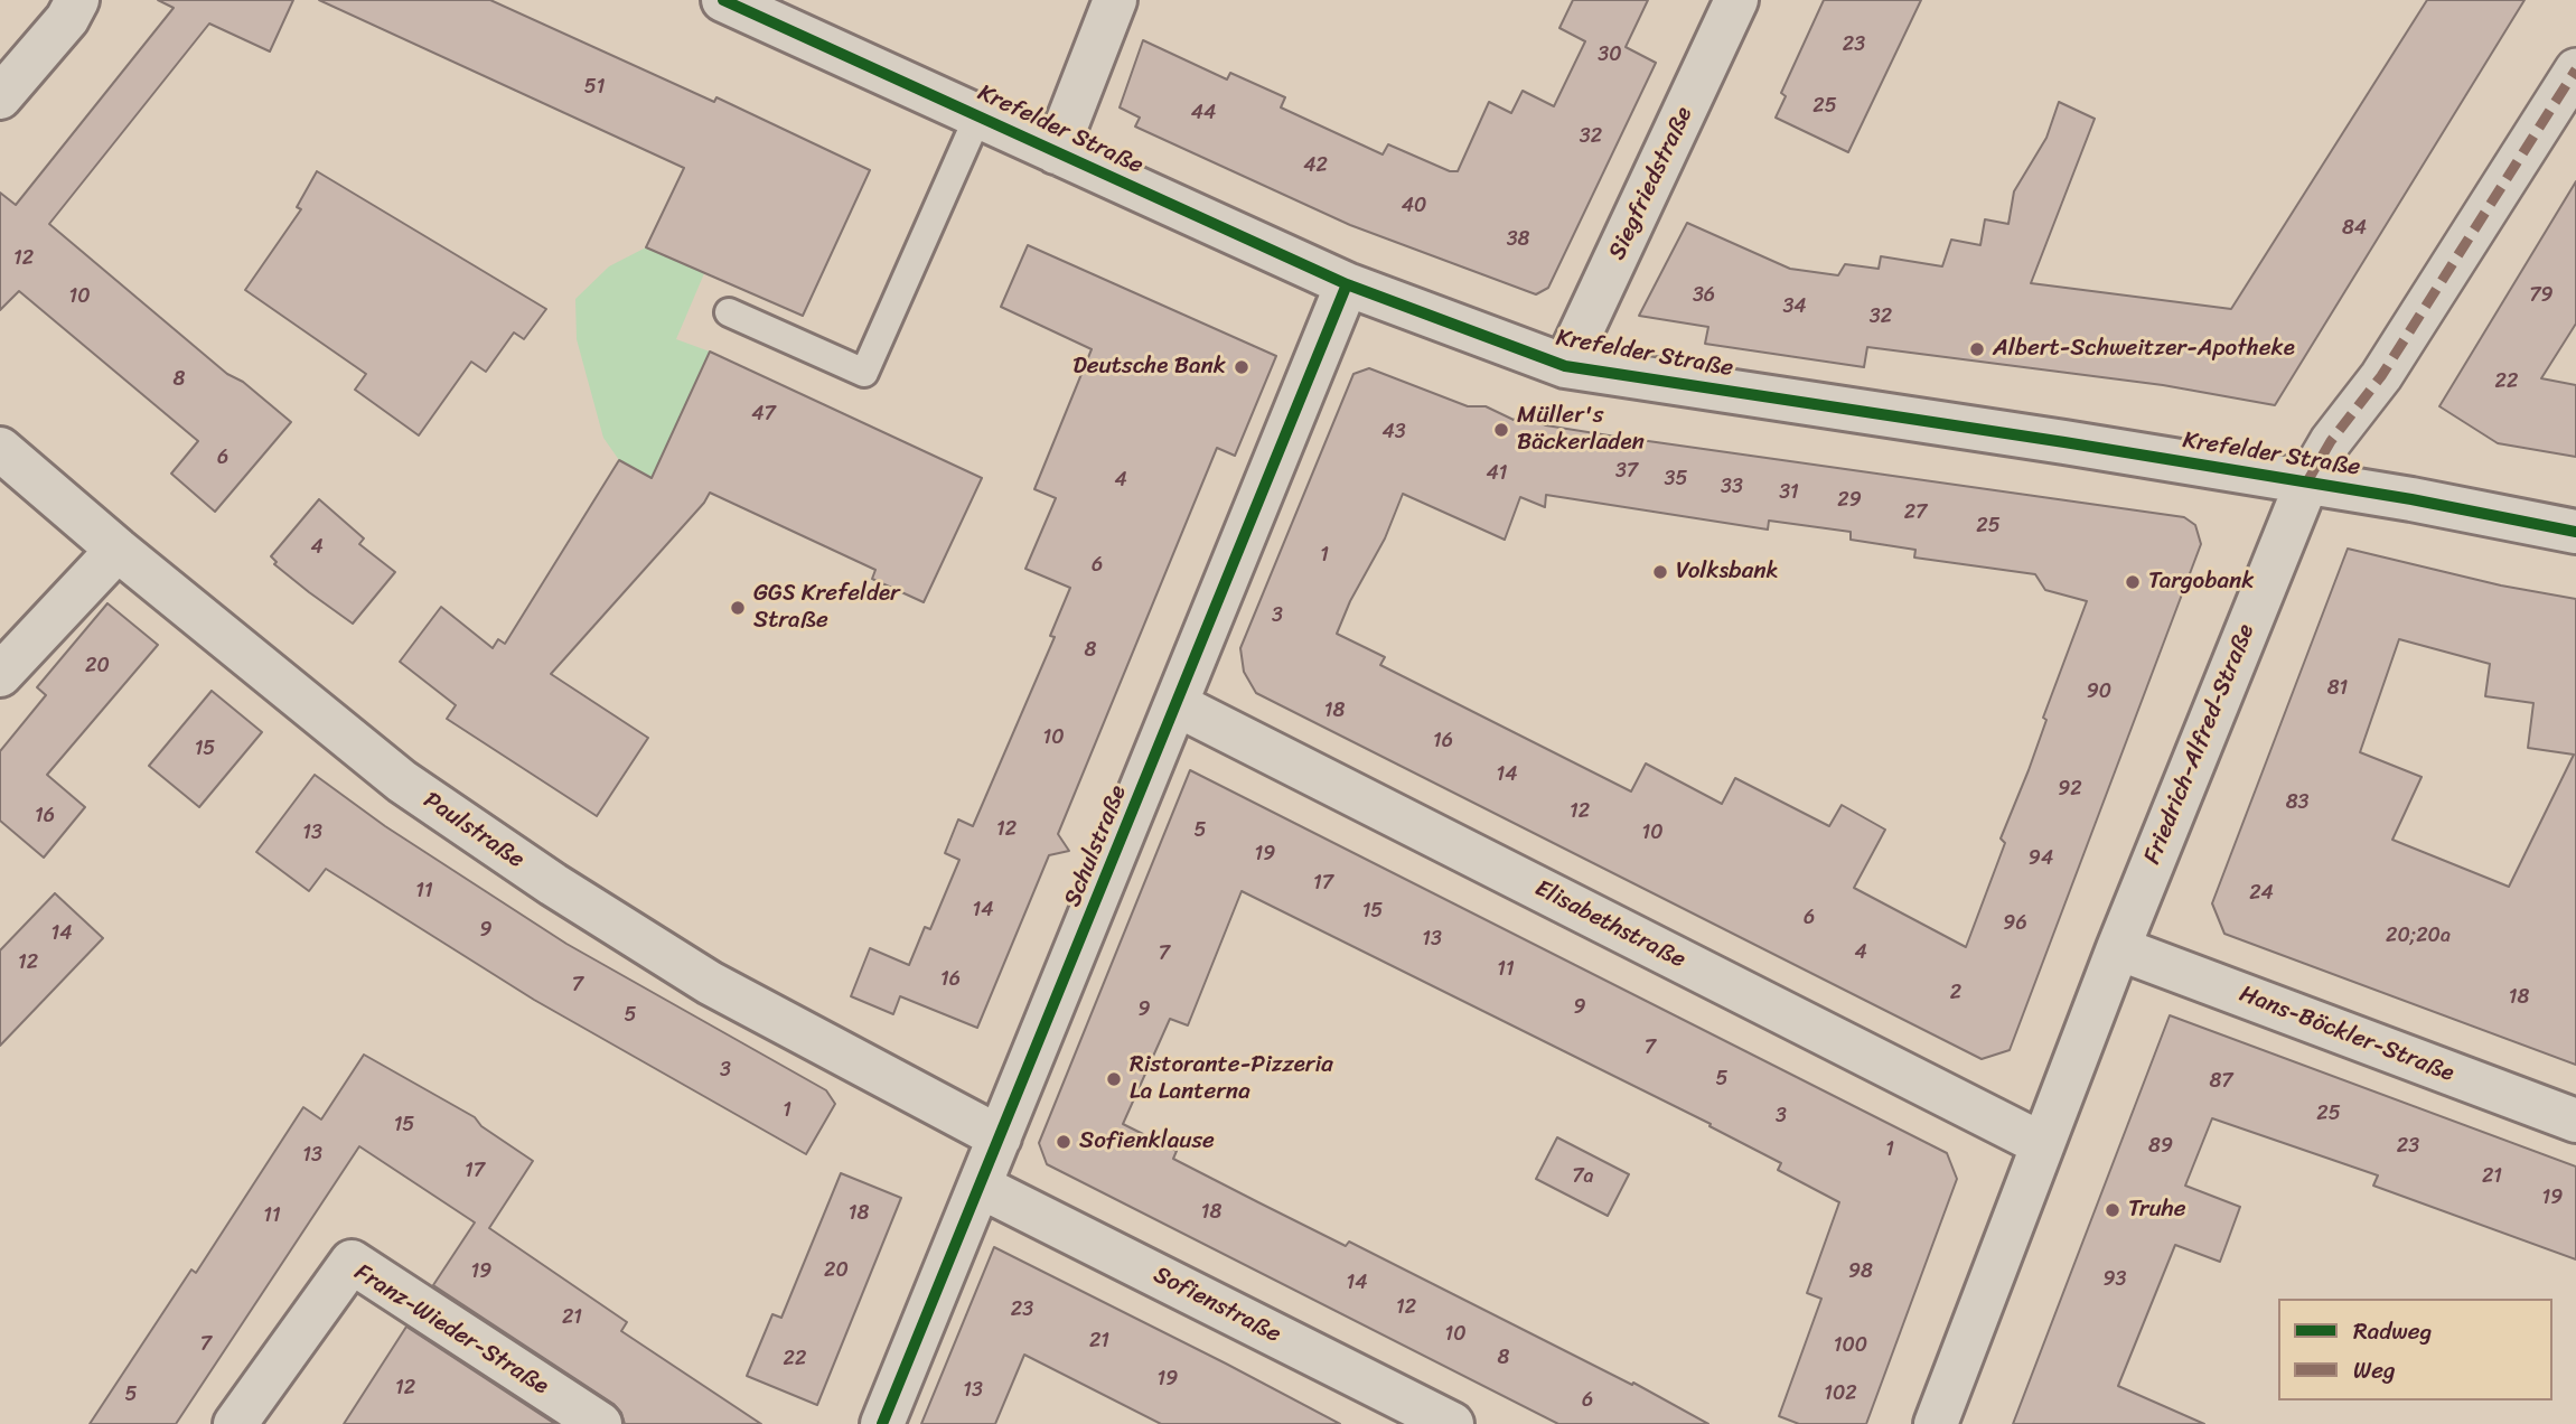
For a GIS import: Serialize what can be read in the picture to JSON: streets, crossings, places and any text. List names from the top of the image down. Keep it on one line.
{"streets":{"street":["Krefelder Straße","Siegfriedstraße","Friedrich-Alfred-Straße","Paulstraße","Schulstraße","Elisabethstraße","Hans-Böckler-Straße","Sofienstraße","Franz-Wieder-Straße"]},"crossings":[["Krefelder Straße","Siegfriedstraße"],["Krefelder Straße","Friedrich-Alfred-Straße"],["Krefelder Straße","Schulstraße"],["Friedrich-Alfred-Straße","Elisabethstraße"],["Friedrich-Alfred-Straße","Hans-Böckler-Straße"],["Paulstraße","Schulstraße"],["Schulstraße","Elisabethstraße"],["Schulstraße","Sofienstraße"]],"places":["Albert-Schweitzer-Apotheke","Deutsche Bank","Müller's Bäckerladen","Volksbank","Targobank","GGS Krefelder Straße","Ristorante-Pizzeria La Lanterna","Sofienklause","Truhe"],"house_numbers":["23","30","51","25","44","32","42","40","84","38","12","36","79","10","34","32","8","22","47","43","6","37","41","35","4","33","31","29","27","25","4","1","6","3","8","20","81","90","18","10","16","15","14","92","83","12","16","12","5","13","10","19","94","17","11","24","14","15","6","96","9","14","20;20a","13","4","7","12","11","16","7","2","18","9","9","5","7","3","5","87","1","25","3","15","89","23","1","13","17","7a","21","19","18","18","11","20","19","98","93","14","12","23","21","10","21","7","100","8","22","19","12","13","102","5","6"],"legend":["Radweg","Weg"]}
